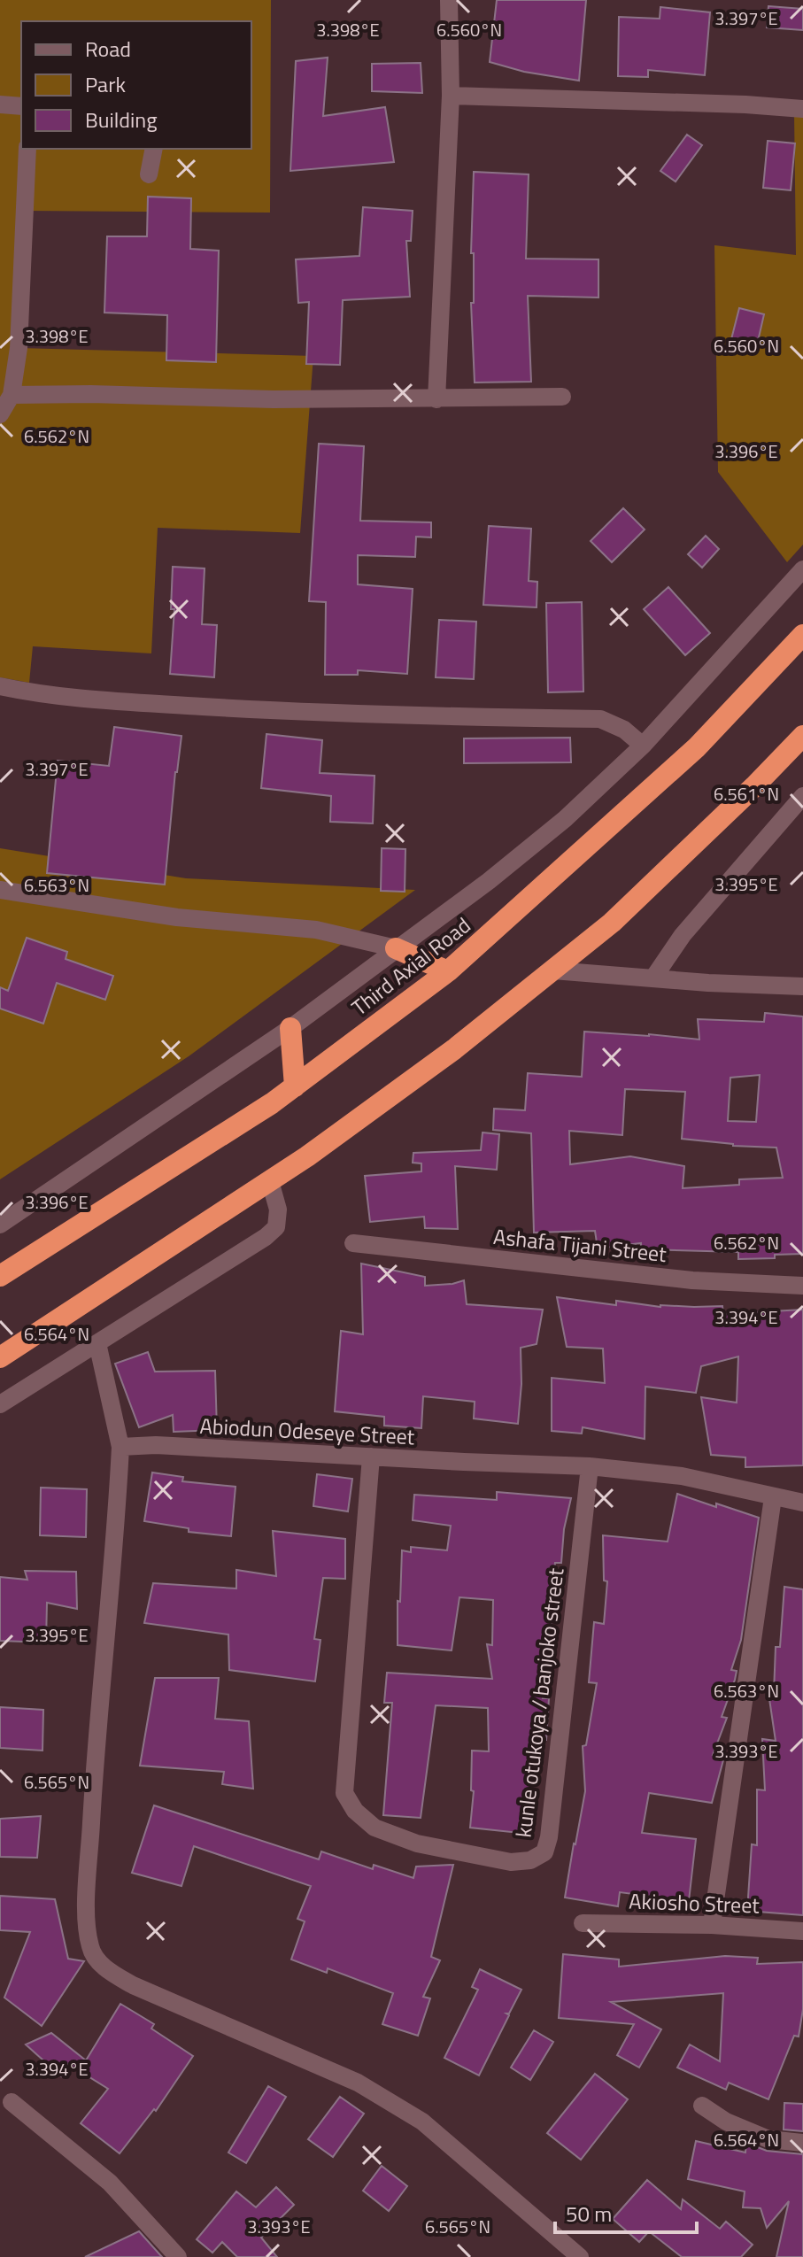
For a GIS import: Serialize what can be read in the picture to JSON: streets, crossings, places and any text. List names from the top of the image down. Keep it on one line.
{"streets":{"highway":["Third Axial Road"],"street":["Ashafa Tijani Street","Abiodun Odeseye Street","kunle otukoya / banjoko street","Akiosho Street"]},"crossings":[["Abiodun Odeseye Street","kunle otukoya / banjoko street"]],"legend":["Road","Park","Building"],"scale_bar":"50 m","coordinates":["3.397°E","3.398°E","6.560°N","6.562°N","3.396°E","6.561°N","3.395°E","6.563°N","3.394°E","6.564°N","3.393°E","6.565°N"]}
